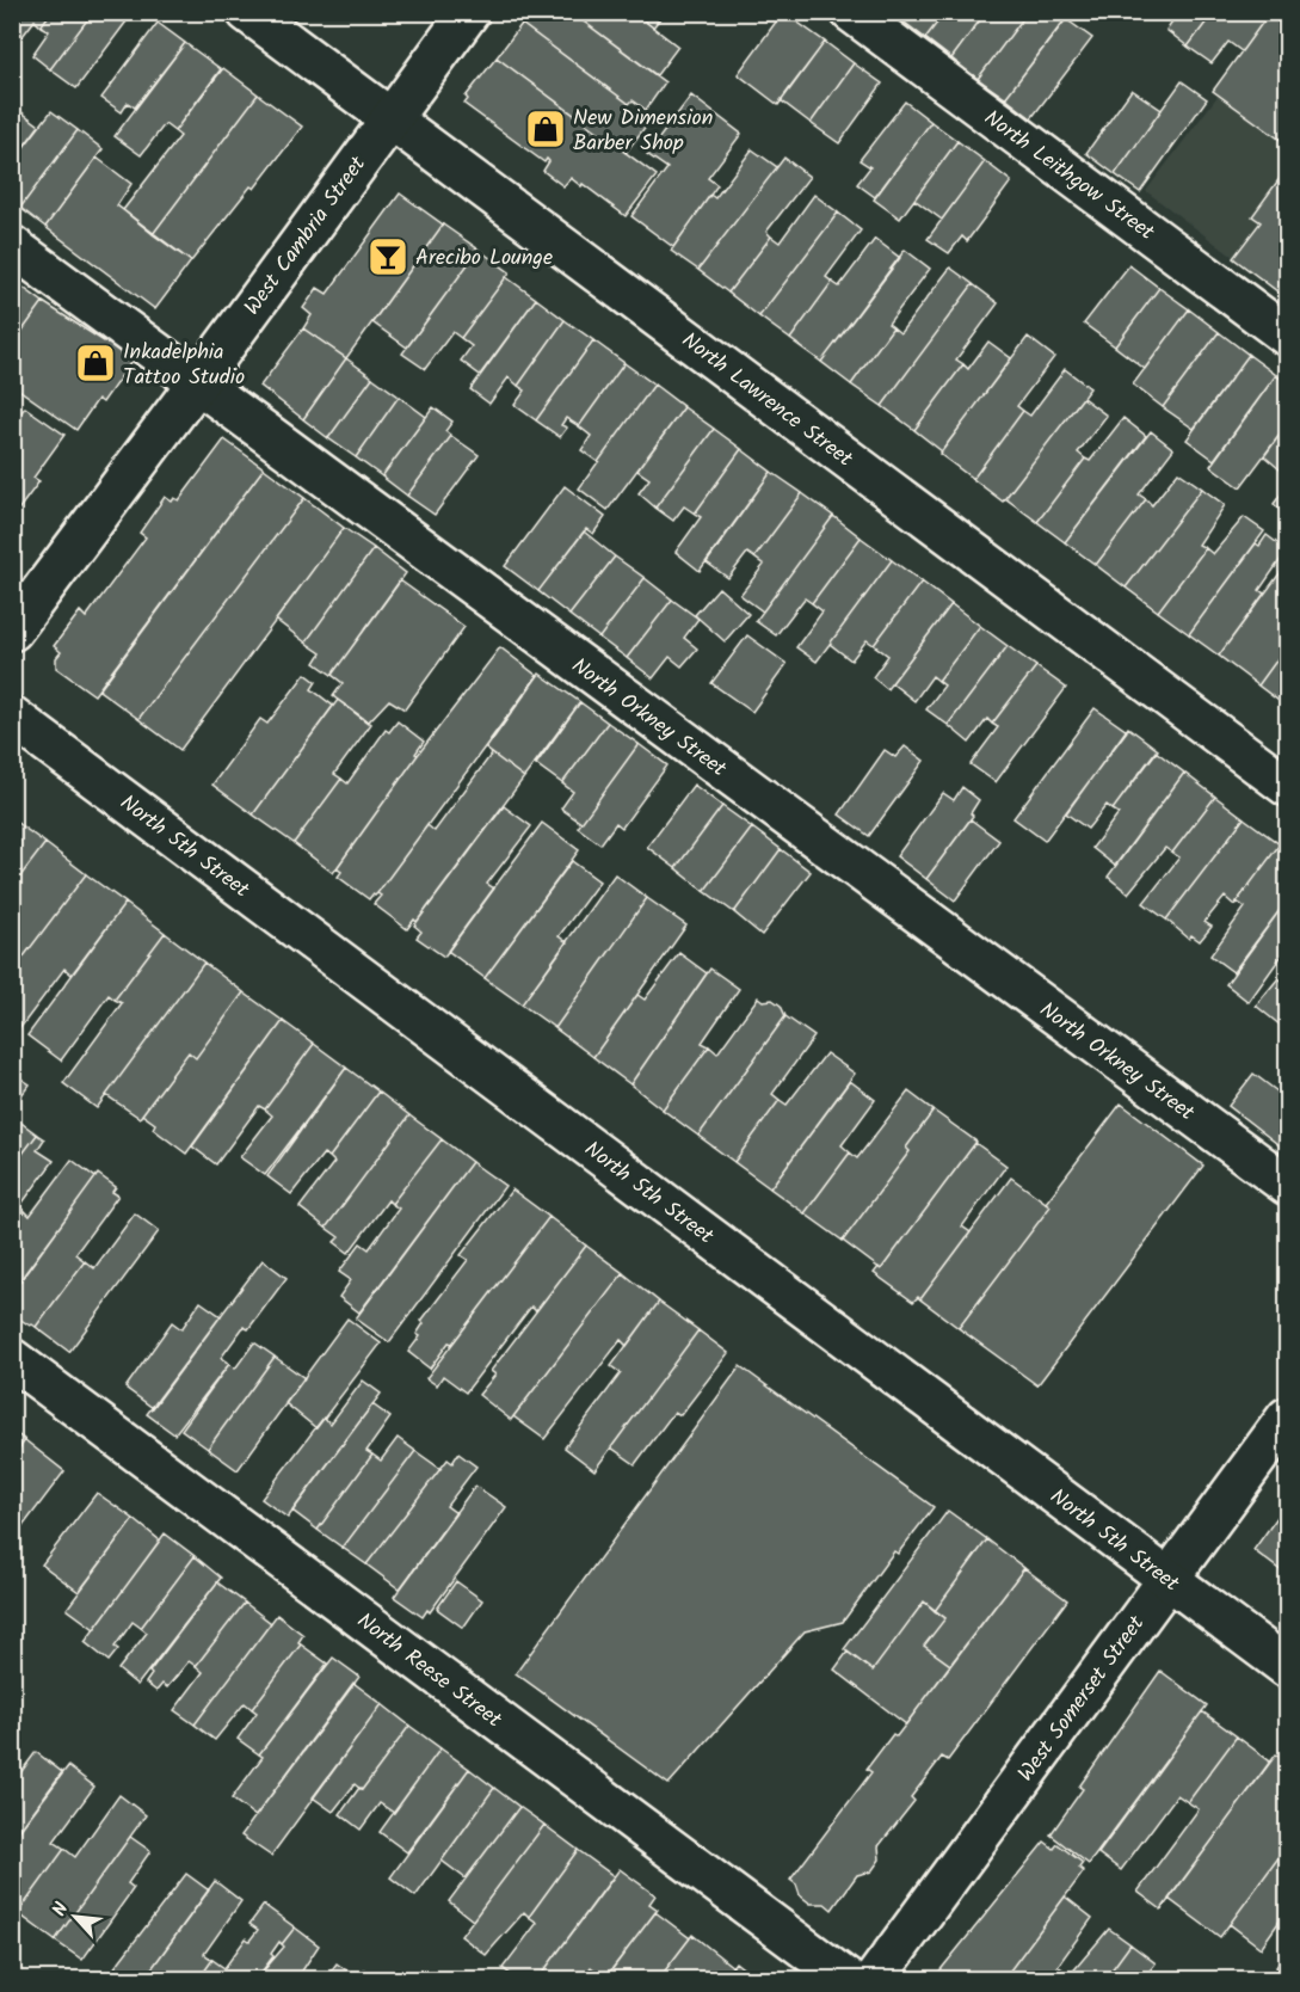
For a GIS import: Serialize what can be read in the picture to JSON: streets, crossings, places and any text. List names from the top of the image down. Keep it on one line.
{"streets":{"street":["North Leithgow Street","West Cambria Street","North Lawrence Street","North Orkney Street","North 5th Street","North Reese Street","West Somerset Street"]},"crossings":[["West Cambria Street","North Lawrence Street"],["West Cambria Street","North Orkney Street"],["North 5th Street","West Somerset Street"]],"places":{"shop":["New Dimension Barber Shop","Inkadelphia Tattoo Studio"],"bar":["Arecibo Lounge"]},"north":"top left"}
